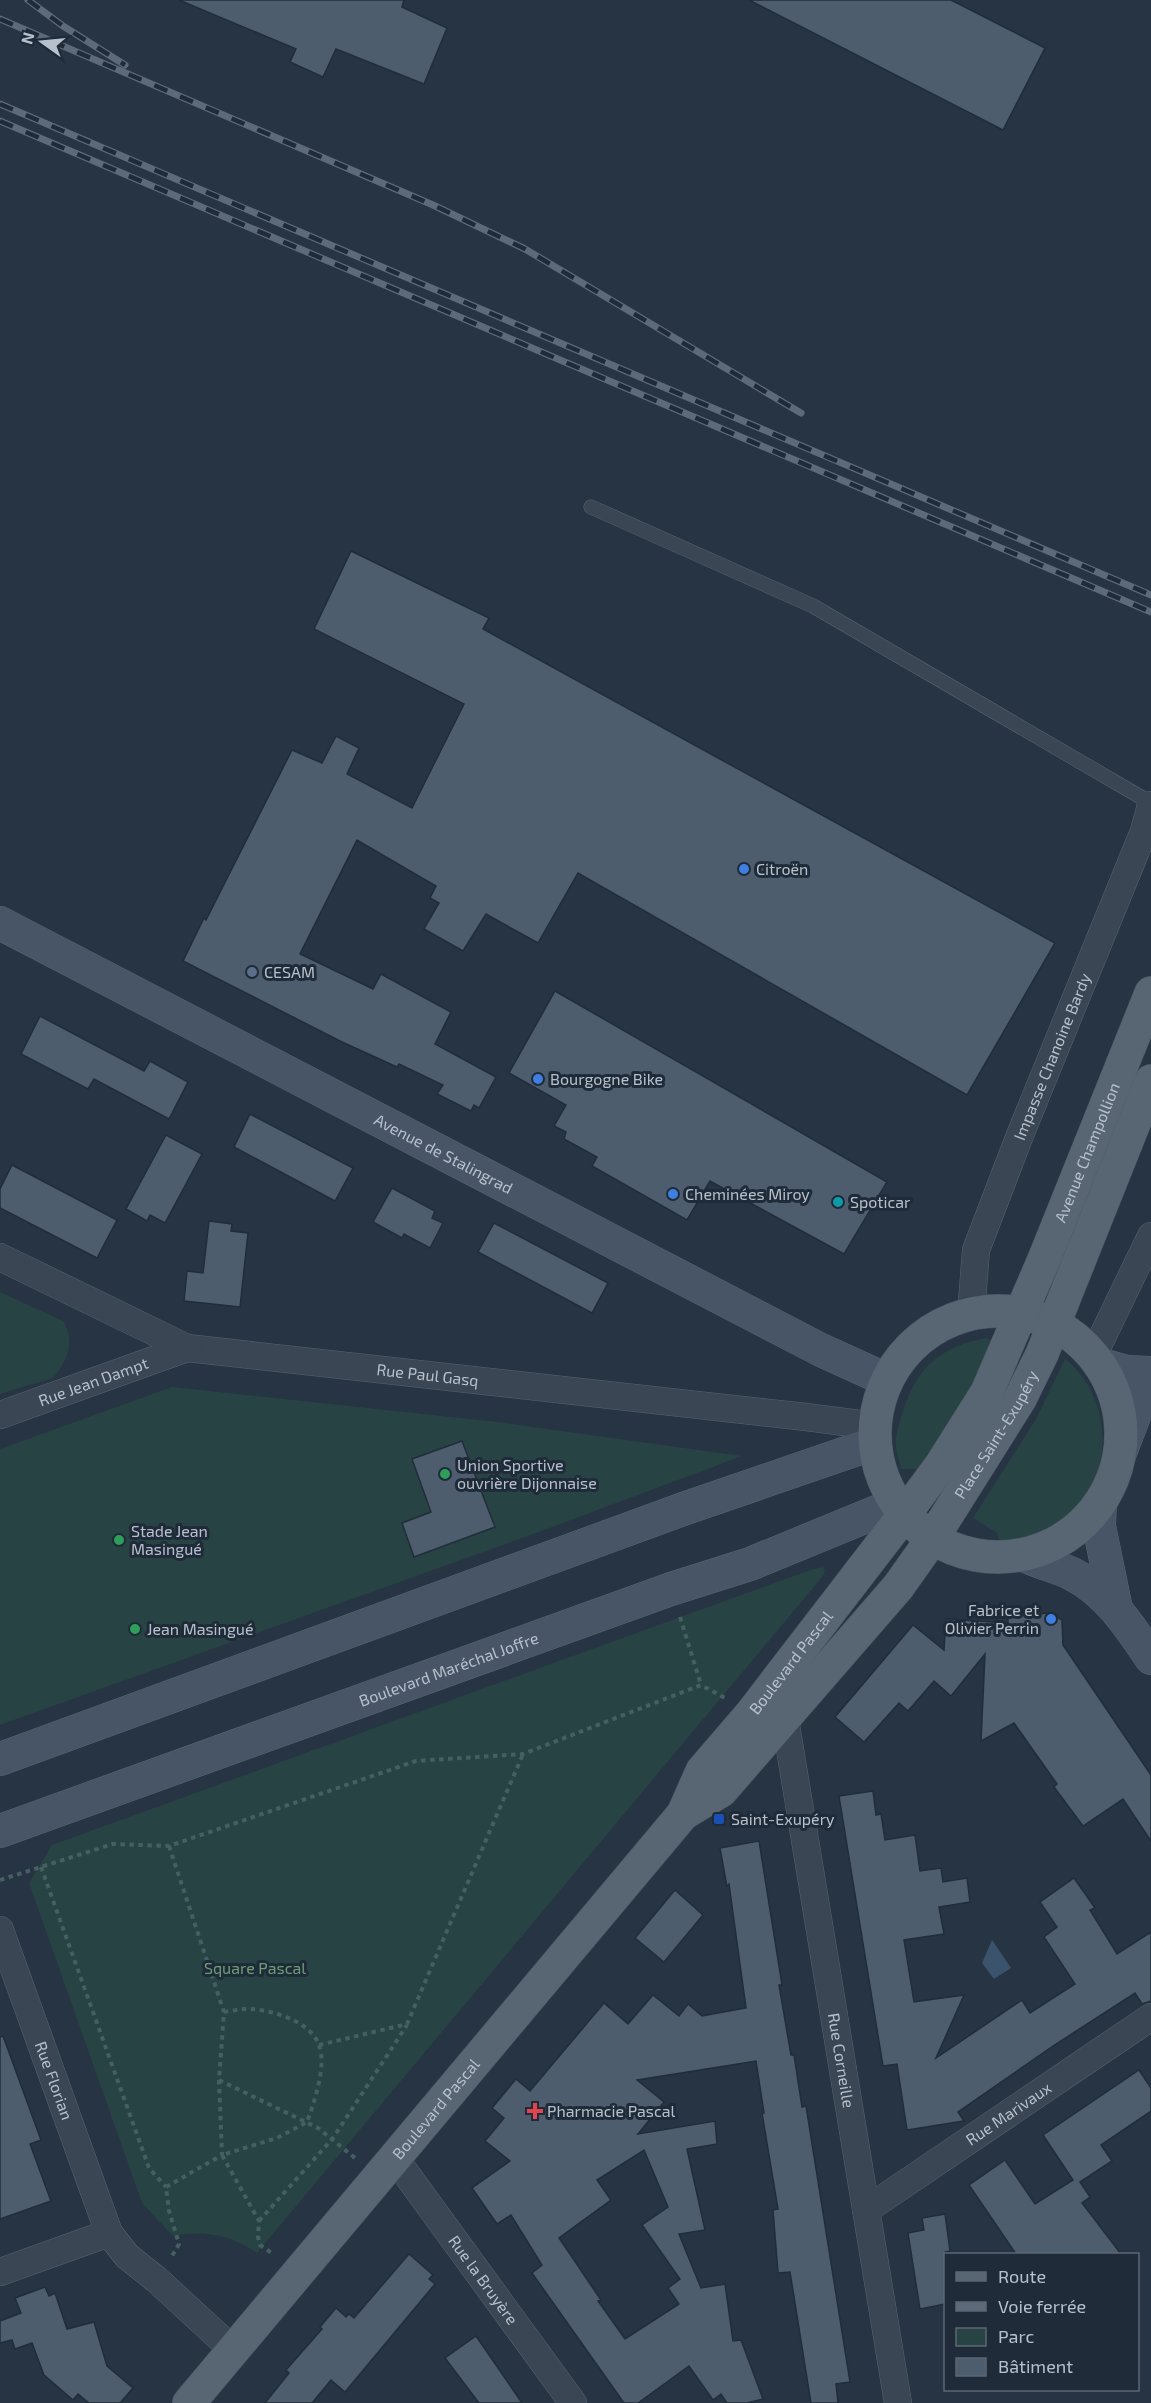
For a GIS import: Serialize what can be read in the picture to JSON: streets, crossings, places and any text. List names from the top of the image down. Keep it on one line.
{"streets":{"main road":["Avenue de Stalingrad","Avenue Champollion","Place Saint-Exupéry","Boulevard Pascal","Boulevard Maréchal Joffre"],"street":["Impasse Chanoine Bardy","Rue Paul Gasq","Rue Jean Dampt","Rue Corneille","Rue Florian","Rue Marivaux","Rue la Bruyère"]},"crossings":[["Avenue Champollion","Place Saint-Exupéry"],["Rue Paul Gasq","Rue Jean Dampt"],["Place Saint-Exupéry","Boulevard Pascal"],["Place Saint-Exupéry","Boulevard Maréchal Joffre"],["Boulevard Pascal","Boulevard Maréchal Joffre"],["Boulevard Pascal","Rue Corneille"],["Boulevard Pascal","Rue Florian"],["Boulevard Pascal","Rue la Bruyère"],["Rue Corneille","Rue Marivaux"]],"parks":["Square Pascal"],"places":{"other":["Citroën","CESAM","Bourgogne Bike","Cheminées Miroy","Spoticar","Union Sportive ouvrière Dijonnaise","Stade Jean Masingué","Fabrice et Olivier Perrin","Jean Masingué"],"transit":["Saint-Exupéry"],"health":["Pharmacie Pascal"]},"legend":["Route","Voie ferrée","Parc","Bâtiment"],"north":"left"}
